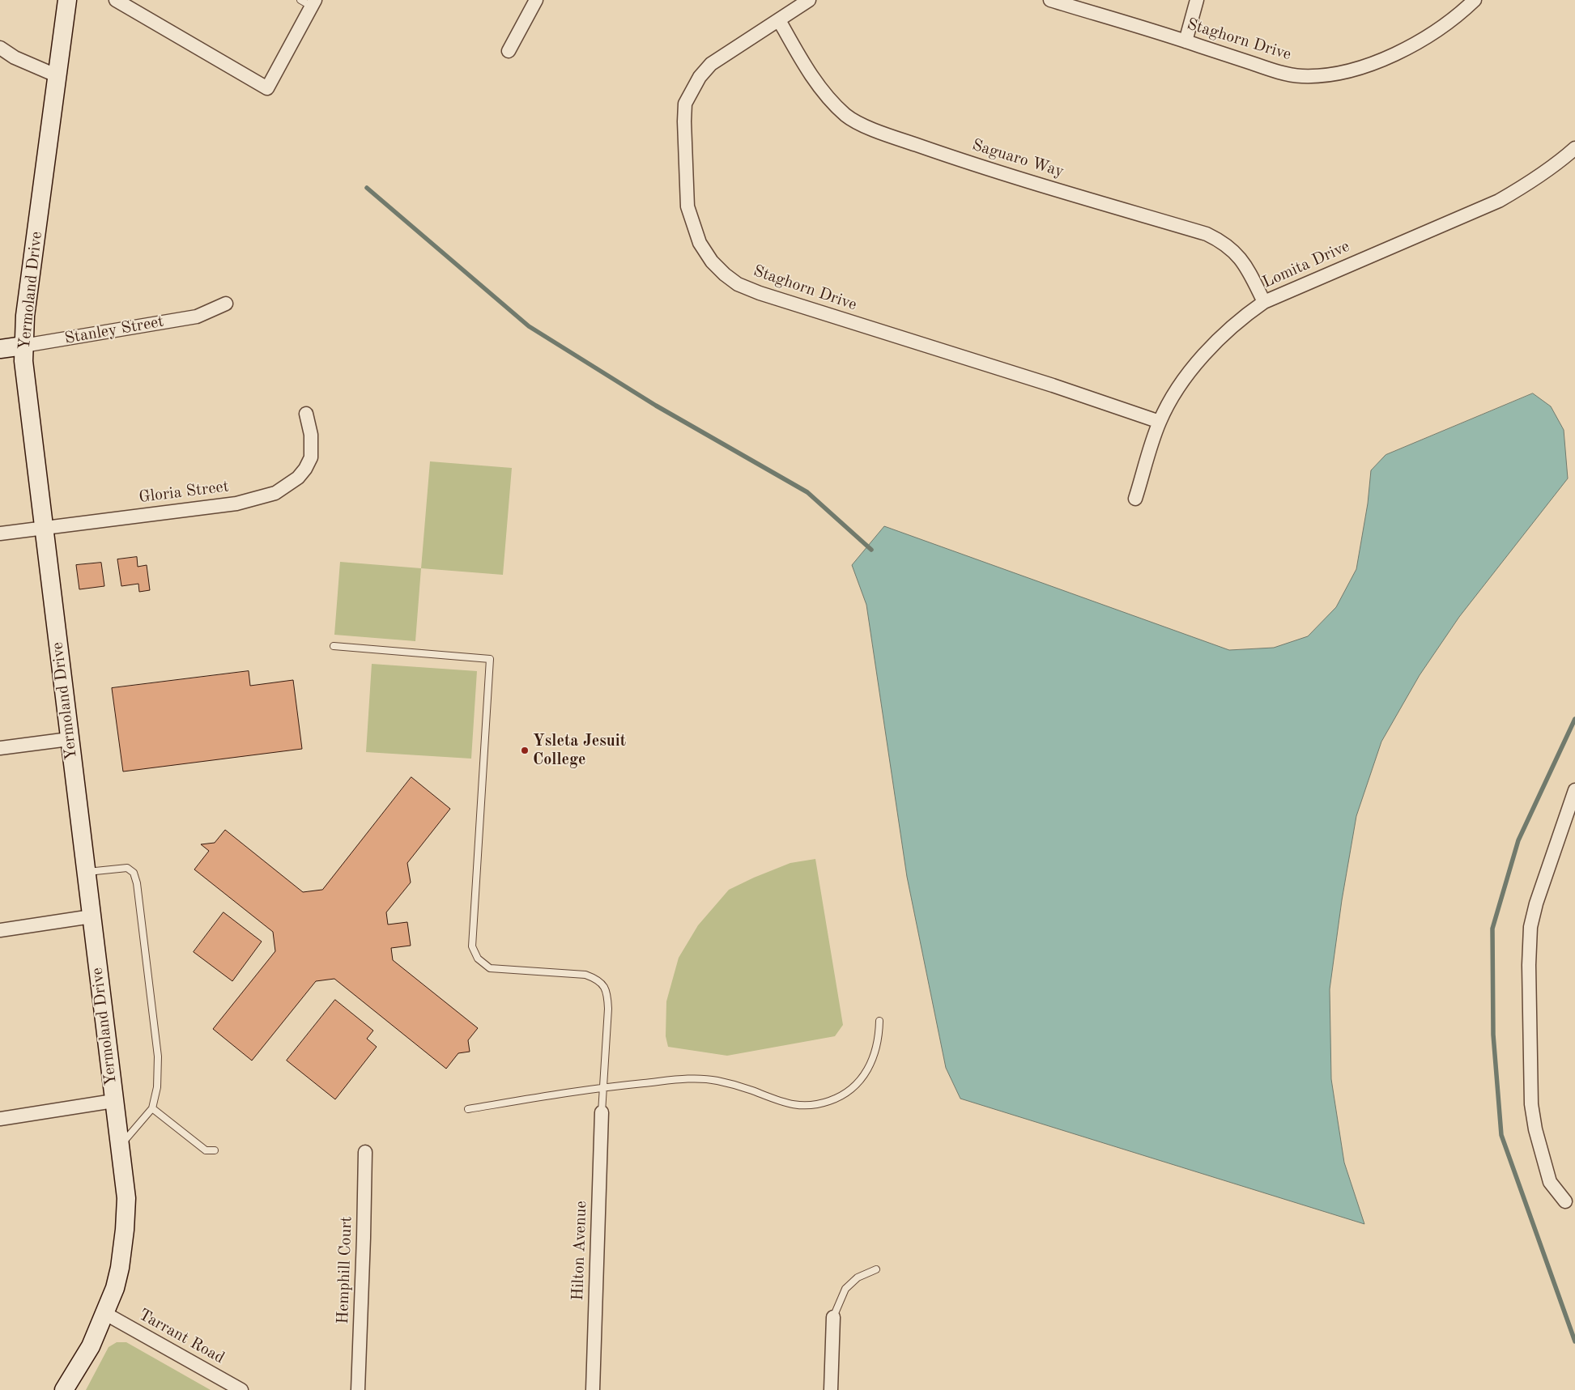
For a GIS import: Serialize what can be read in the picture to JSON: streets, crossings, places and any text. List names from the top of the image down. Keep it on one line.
{"streets":{"street":["Staghorn Drive","Saguaro Way","Lomita Drive","Yermoland Drive","Stanley Street","Gloria Street","Hilton Avenue","Hemphill Court","Tarrant Road"]},"crossings":[["Staghorn Drive","Saguaro Way"],["Staghorn Drive","Lomita Drive"],["Saguaro Way","Lomita Drive"],["Yermoland Drive","Stanley Street"],["Yermoland Drive","Gloria Street"],["Yermoland Drive","Tarrant Road"]],"places":["Ysleta Jesuit College"]}
